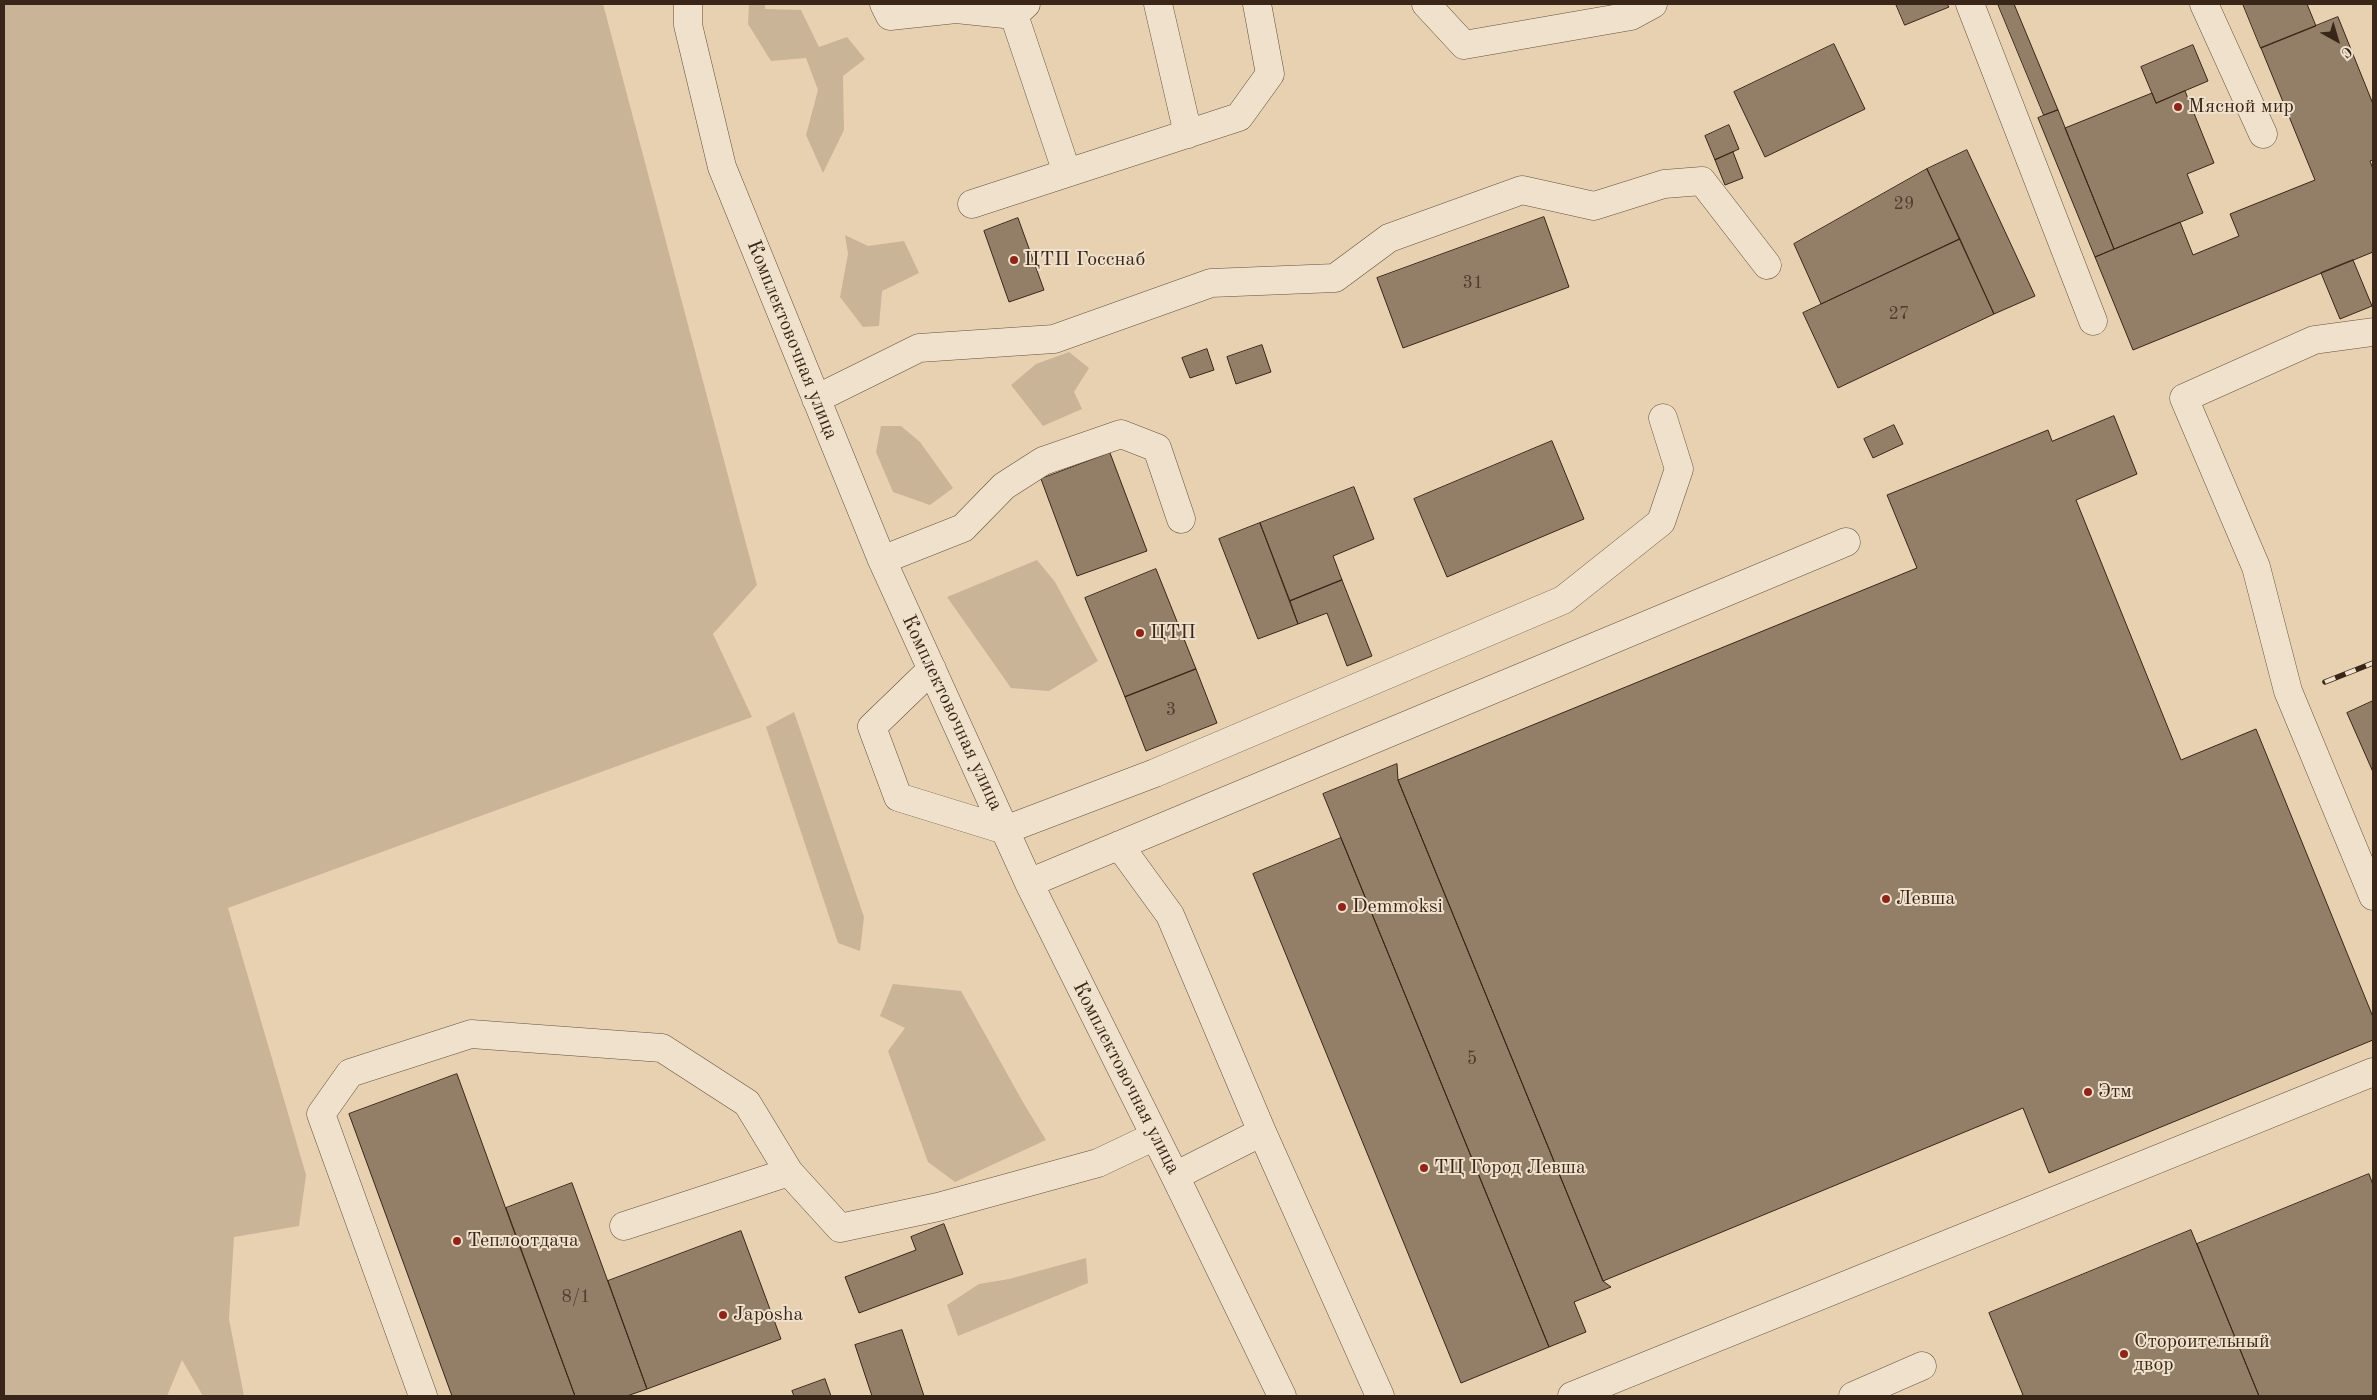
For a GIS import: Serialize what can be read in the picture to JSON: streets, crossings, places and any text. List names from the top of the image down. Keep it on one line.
{"streets":{"street":["Комплектовочная улица"]},"places":["Мясной мир","ЦТП Госснаб","ЦТП","Левша","Demmoksi","Этм","ТЦ Город Левша","Теплоотдача","Japosha","Стороительный двор"],"house_numbers":["29","31","27","3","5","8/1"],"north":"bottom right"}
